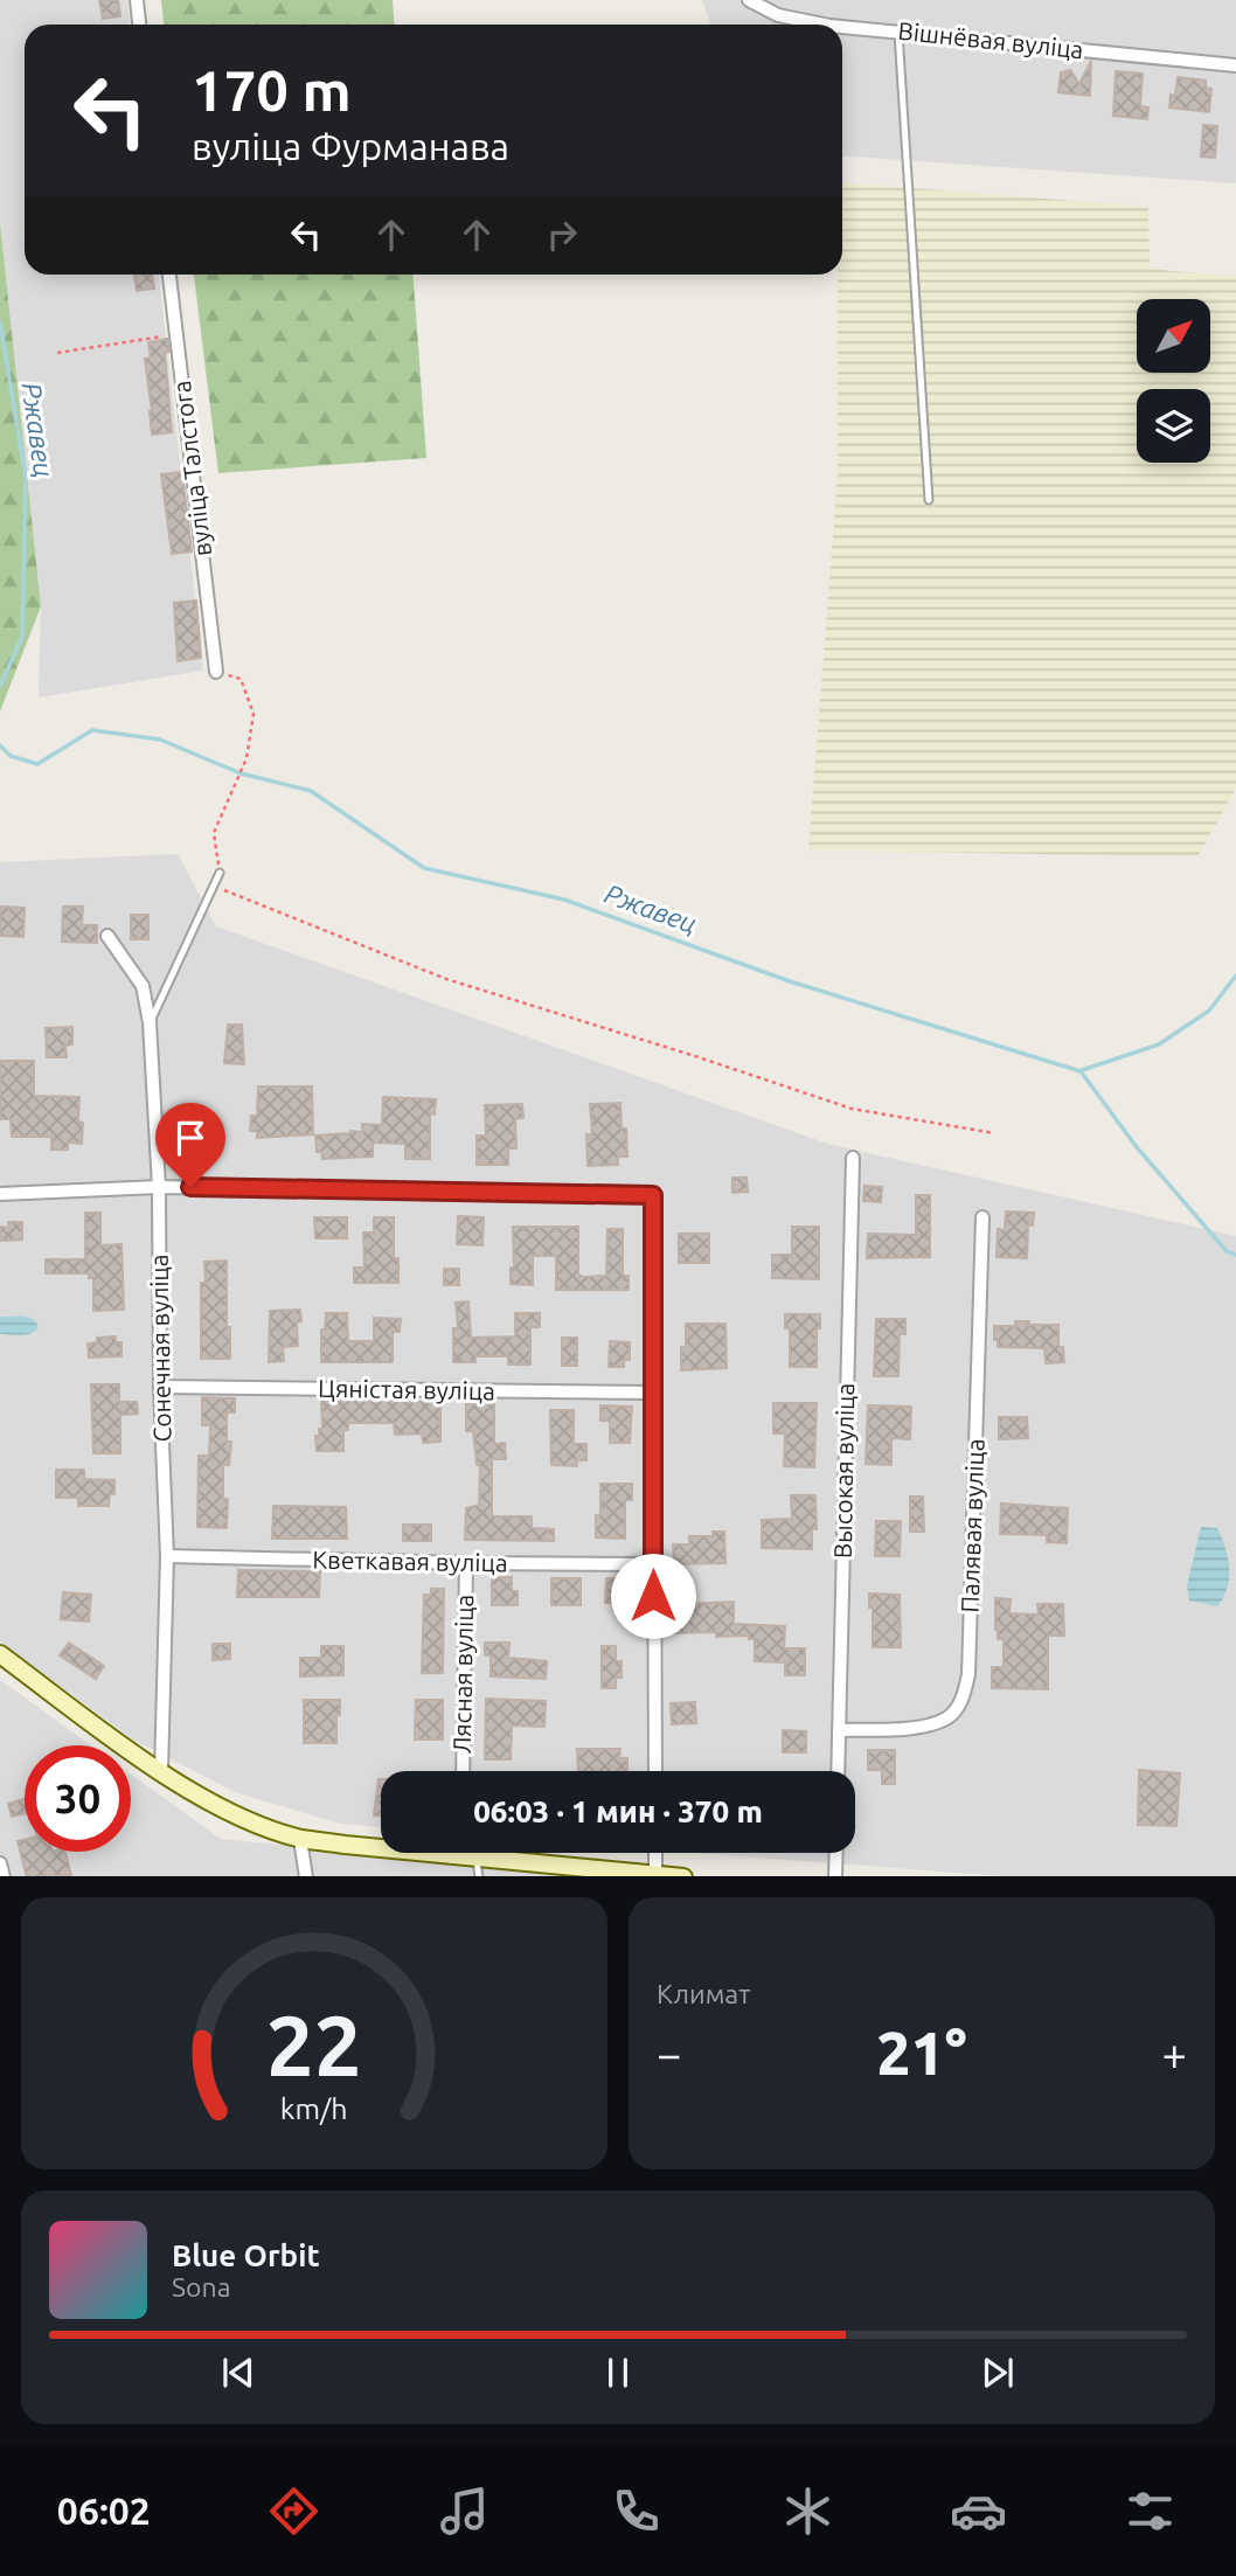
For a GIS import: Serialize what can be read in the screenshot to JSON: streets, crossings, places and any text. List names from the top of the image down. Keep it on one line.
{"streets":{"street":["Вішнёвая вуліца","вуліца Талстога","Сонечная вуліца","Цяністая вуліца","Высокая вуліца","Палявая вуліца","Кветкавая вуліца","Лясная вуліца"]},"crossings":[["Сонечная вуліца","Цяністая вуліца"],["Сонечная вуліца","Кветкавая вуліца"],["Высокая вуліца","Палявая вуліца"],["Кветкавая вуліца","Лясная вуліца"]],"water":["Ржавец"],"north":"top right","page":{"turn":["170 m","вуліца Фурманава"],"limit":"30","trip":"06:03 · 1 мин · 370 m","tile":"Климат","heat":["−","21°","+"],"song":["Blue Orbit","Sona"],"tabs":"06:02","gauge":["22","km/h"]}}
